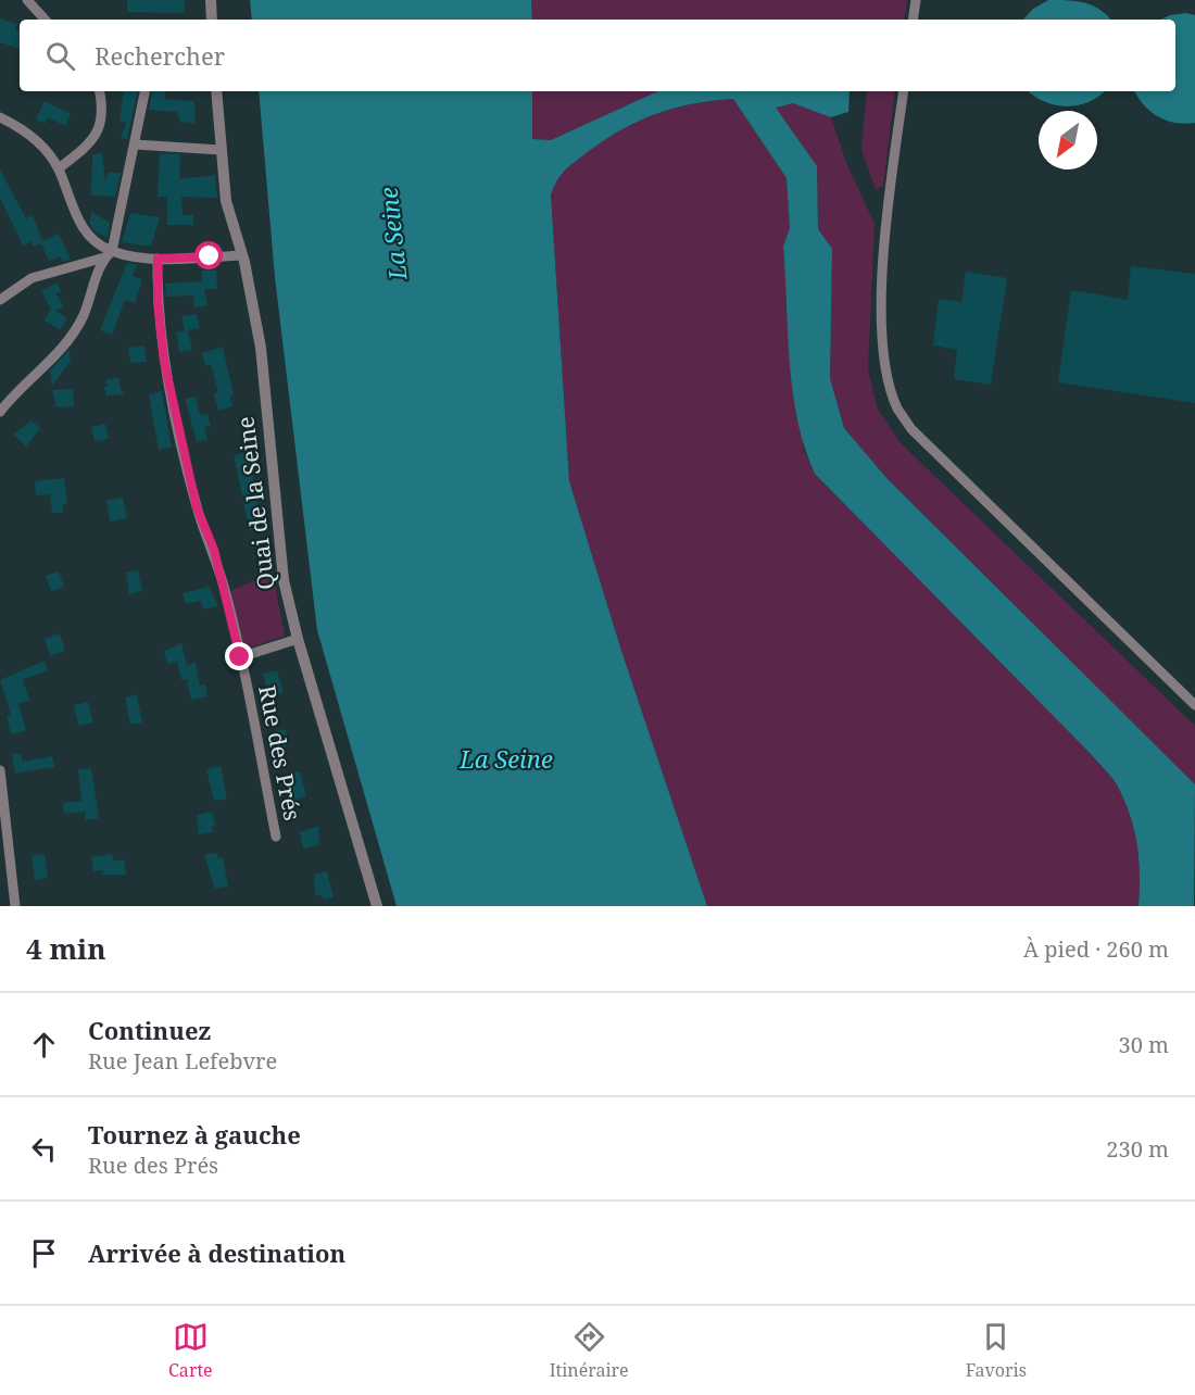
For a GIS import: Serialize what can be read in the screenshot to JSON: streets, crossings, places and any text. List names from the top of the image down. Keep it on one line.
{"streets":{"street":["Quai de la Seine","Rue des Prés"]},"water":["La Seine"],"north":"bottom left","page":{"search":"Rechercher","heading":["4 min","À pied · 260 m"],"list":[["Continuez","Rue Jean Lefebvre","30 m"],["Tournez à gauche","Rue des Prés","230 m"],"Arrivée à destination"],"nav":["Carte","Itinéraire","Favoris"]}}
